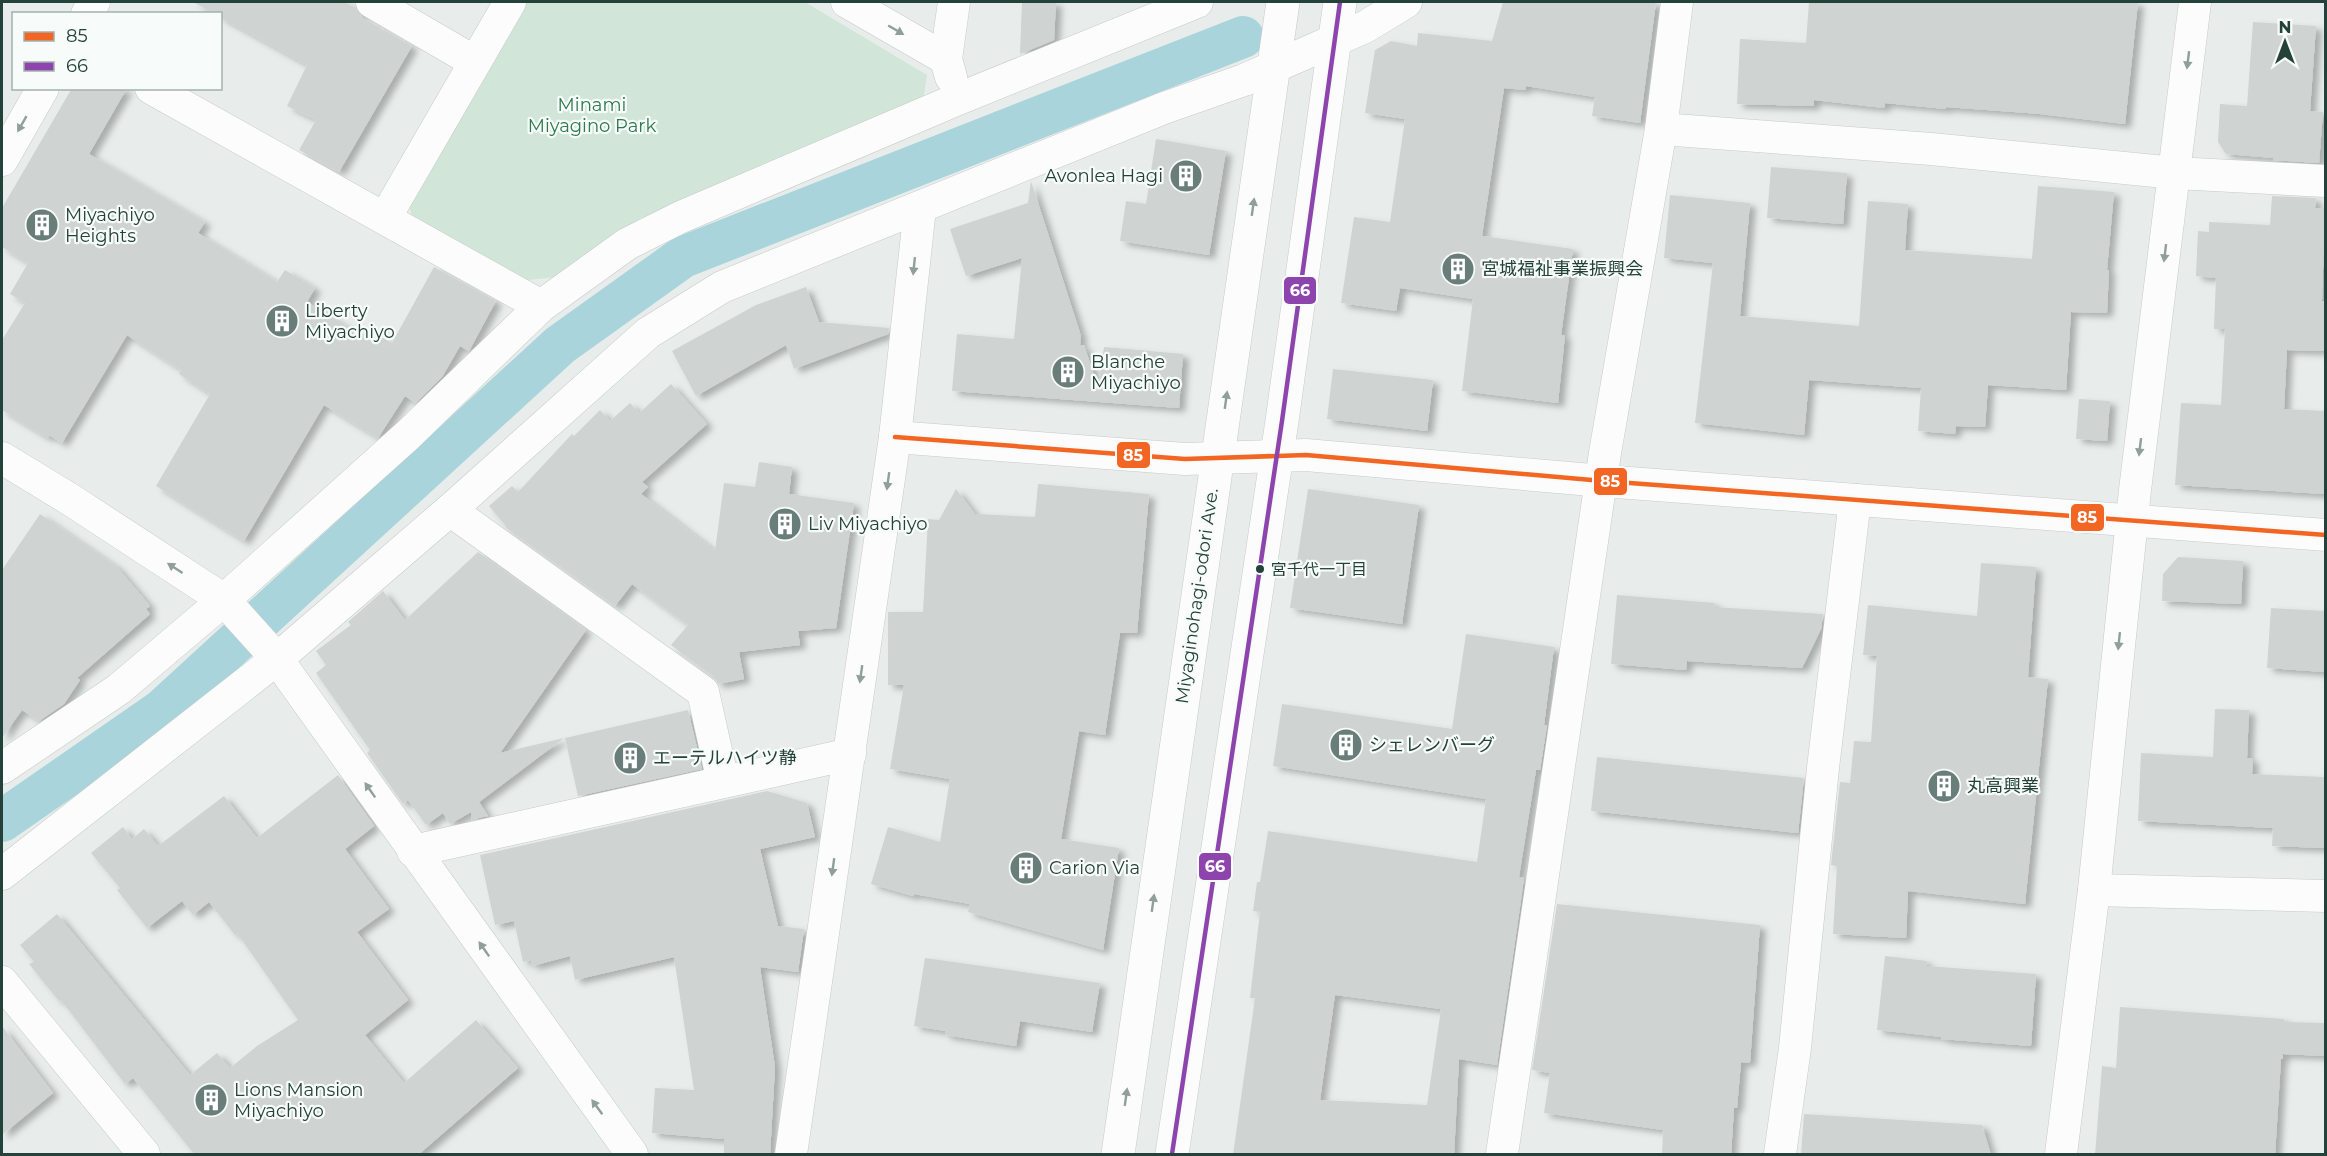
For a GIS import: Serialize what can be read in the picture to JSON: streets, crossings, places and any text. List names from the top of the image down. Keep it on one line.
{"streets":{"street":["Miyaginohagi-odori Ave."]},"parks":["Minami Miyagino Park"],"places":{"building":["Avonlea Hagi","Miyachiyo Heights","宮城福祉事業振興会","Liberty Miyachiyo","Blanche Miyachiyo","Liv Miyachiyo","シェレンバーグ","エーテルハイツ静","丸高興業","Carion Via","Lions Mansion Miyachiyo"],"other":["宮千代一丁目"]},"lines":["transit line 66","transit line 85"],"legend":["85","66"],"north":"top"}
